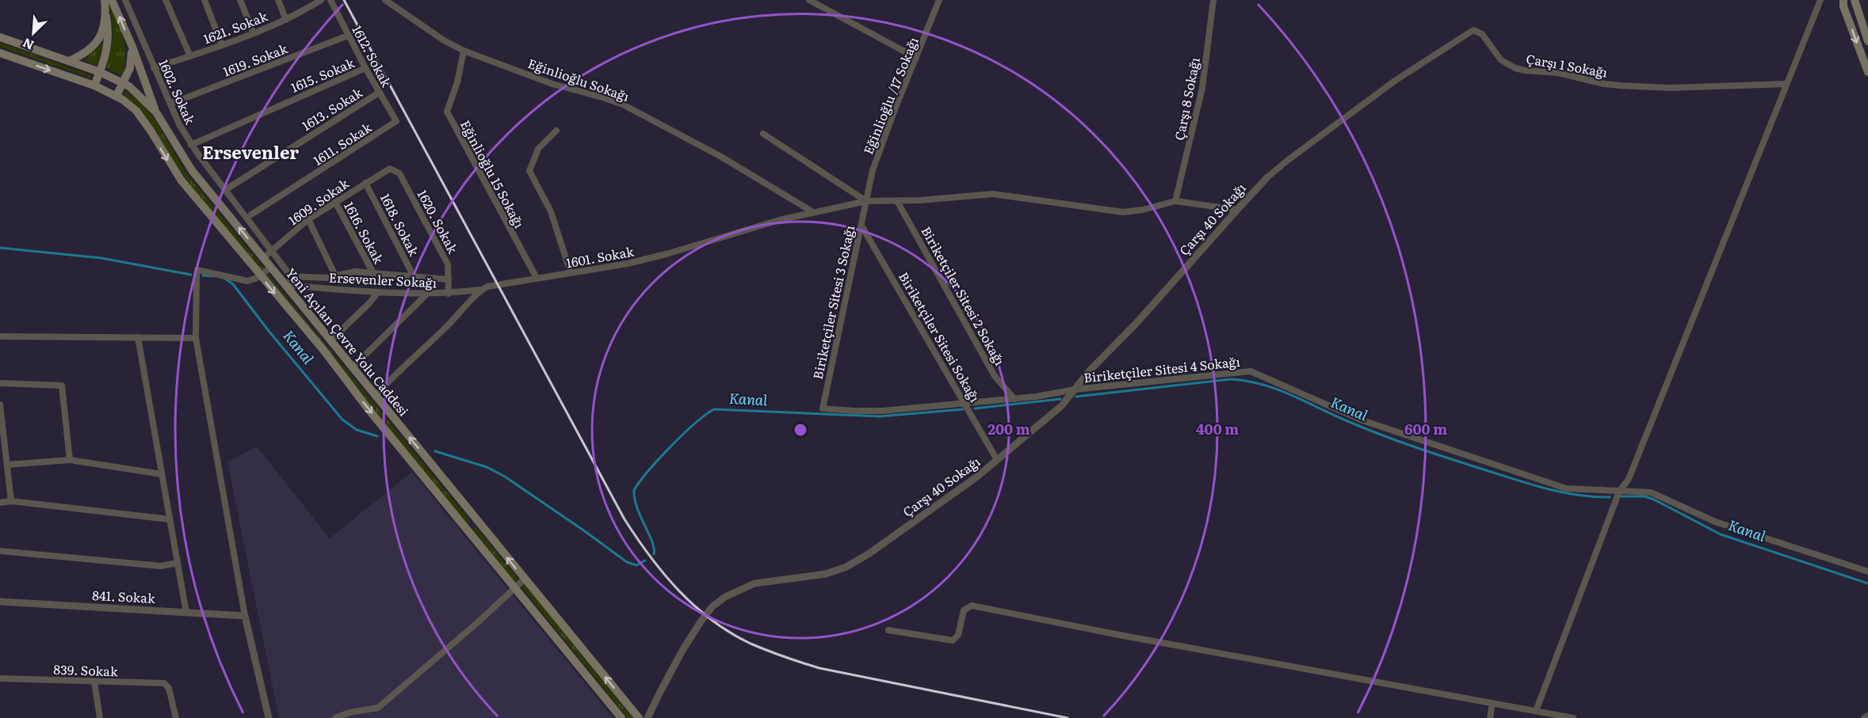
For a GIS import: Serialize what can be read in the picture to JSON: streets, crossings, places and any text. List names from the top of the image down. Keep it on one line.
{"streets":{"main road":["Yeni Açılan Çevre Yolu Caddesi"],"street":["1621. Sokak","1612. Sokak","1619. Sokak","Çarşı 1 Sokağı","1615. Sokak","Eğinlioğlu Sokağı","1602. Sokak","Eğinlioğlu /17 Sokağı","Çarşı 8 Sokağı","1613. Sokak","1611. Sokak","Eğinlioğlu 15 Sokağı","1609. Sokak","Çarşı 40 Sokağı","1620. Sokak","1618. Sokak","1616. Sokak","1601. Sokak","Ersevenler Sokağı","Biriketçiler Sitesi 2 Sokağı","Biriketçiler Sitesi 3 Sokağı","Biriketçiler Sitesi Sokağı","Biriketçiler Sitesi 4 Sokağı","841. Sokak","839. Sokak"]},"crossings":[["1621. Sokak","1602. Sokak"],["1612. Sokak","1619. Sokak"],["1612. Sokak","1615. Sokak"],["1612. Sokak","1613. Sokak"],["1612. Sokak","1611. Sokak"],["1619. Sokak","1602. Sokak"],["Çarşı 1 Sokağı","Çarşı 40 Sokağı"],["1615. Sokak","1602. Sokak"],["Eğinlioğlu Sokağı","Eğinlioğlu 15 Sokağı"],["Eğinlioğlu Sokağı","1601. Sokak"],["1602. Sokak","1613. Sokak"],["1602. Sokak","1609. Sokak"],["Eğinlioğlu /17 Sokağı","1601. Sokak"],["Eğinlioğlu /17 Sokağı","Biriketçiler Sitesi 3 Sokağı"],["Çarşı 8 Sokağı","1601. Sokak"],["Eğinlioğlu 15 Sokağı","1601. Sokak"],["1609. Sokak","1620. Sokak"],["1609. Sokak","1618. Sokak"],["1609. Sokak","1616. Sokak"],["1609. Sokak","Yeni Açılan Çevre Yolu Caddesi"],["Çarşı 40 Sokağı","Biriketçiler Sitesi Sokağı"],["Çarşı 40 Sokağı","Biriketçiler Sitesi 4 Sokağı"],["1620. Sokak","Ersevenler Sokağı"],["1601. Sokak","Ersevenler Sokağı"],["1601. Sokak","Biriketçiler Sitesi 2 Sokağı"],["1601. Sokak","Biriketçiler Sitesi 3 Sokağı"],["Ersevenler Sokağı","Yeni Açılan Çevre Yolu Caddesi"],["Biriketçiler Sitesi 2 Sokağı","Biriketçiler Sitesi 4 Sokağı"],["Biriketçiler Sitesi 3 Sokağı","Biriketçiler Sitesi Sokağı"],["Biriketçiler Sitesi 3 Sokağı","Biriketçiler Sitesi 4 Sokağı"],["Biriketçiler Sitesi Sokağı","Biriketçiler Sitesi 4 Sokağı"]],"districts":["Ersevenler"],"water":["Kanal"],"north":"bottom left","rings":["200 m","400 m","600 m"]}
